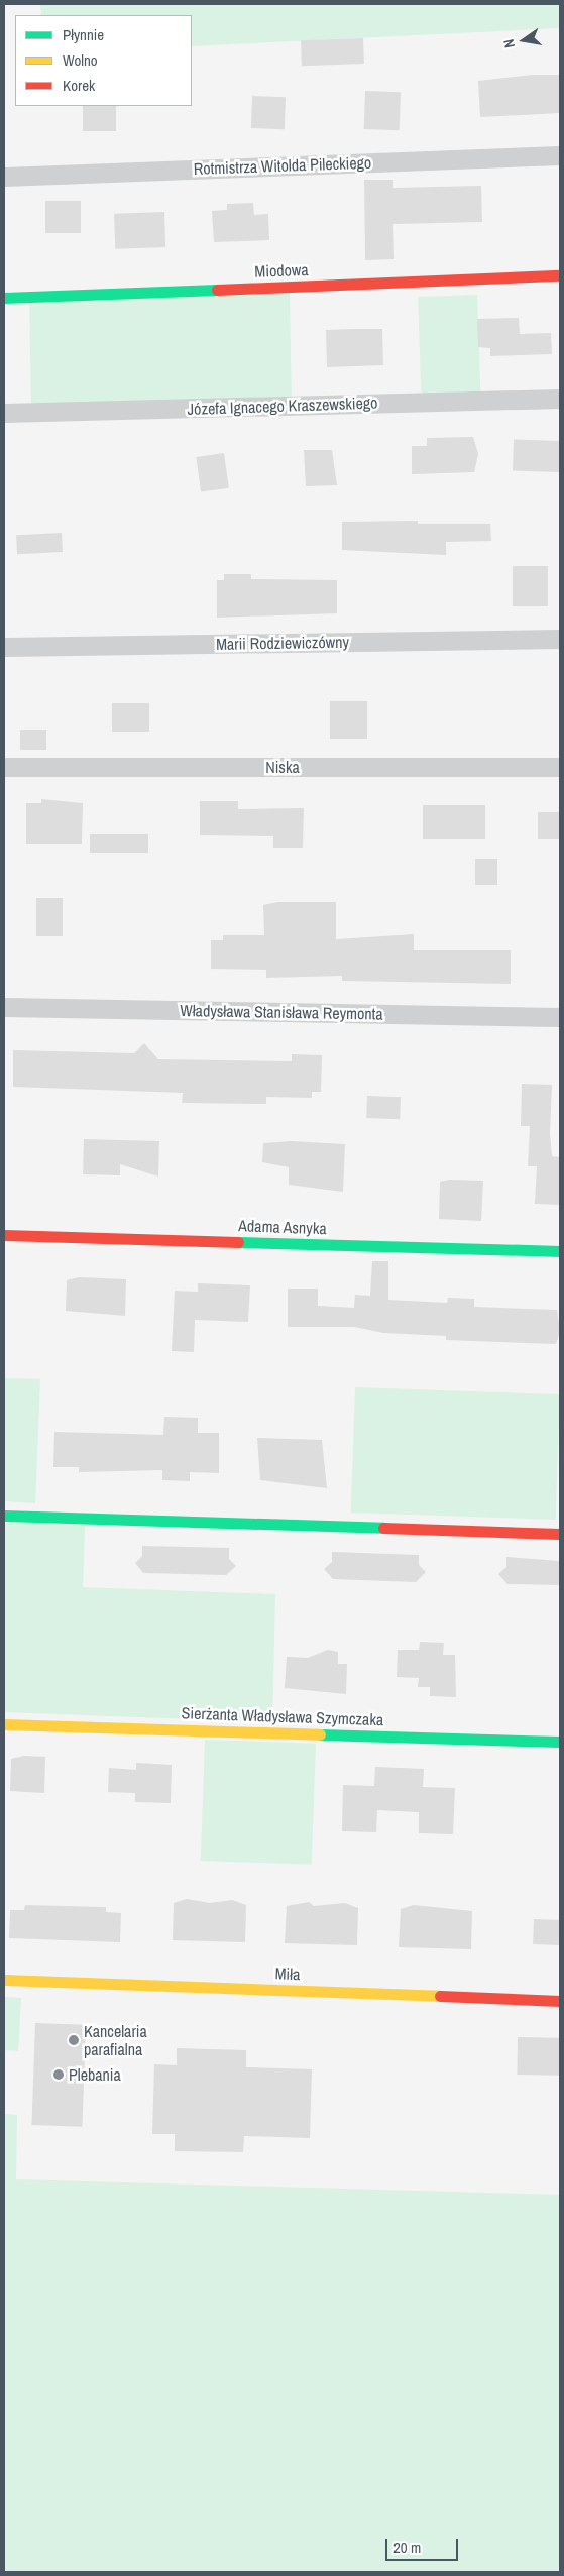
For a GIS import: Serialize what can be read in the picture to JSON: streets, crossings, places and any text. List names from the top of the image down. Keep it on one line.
{"streets":{"street":["Rotmistrza Witolda Pileckiego","Miodowa","Józefa Ignacego Kraszewskiego","Marii Rodziewiczówny","Niska","Władysława Stanisława Reymonta","Adama Asnyka","Sierżanta Władysława Szymczaka","Miła"]},"places":["Kancelaria parafialna","Plebania"],"legend":["Płynnie","Wolno","Korek"],"scale_bar":"20 m","north":"left"}
